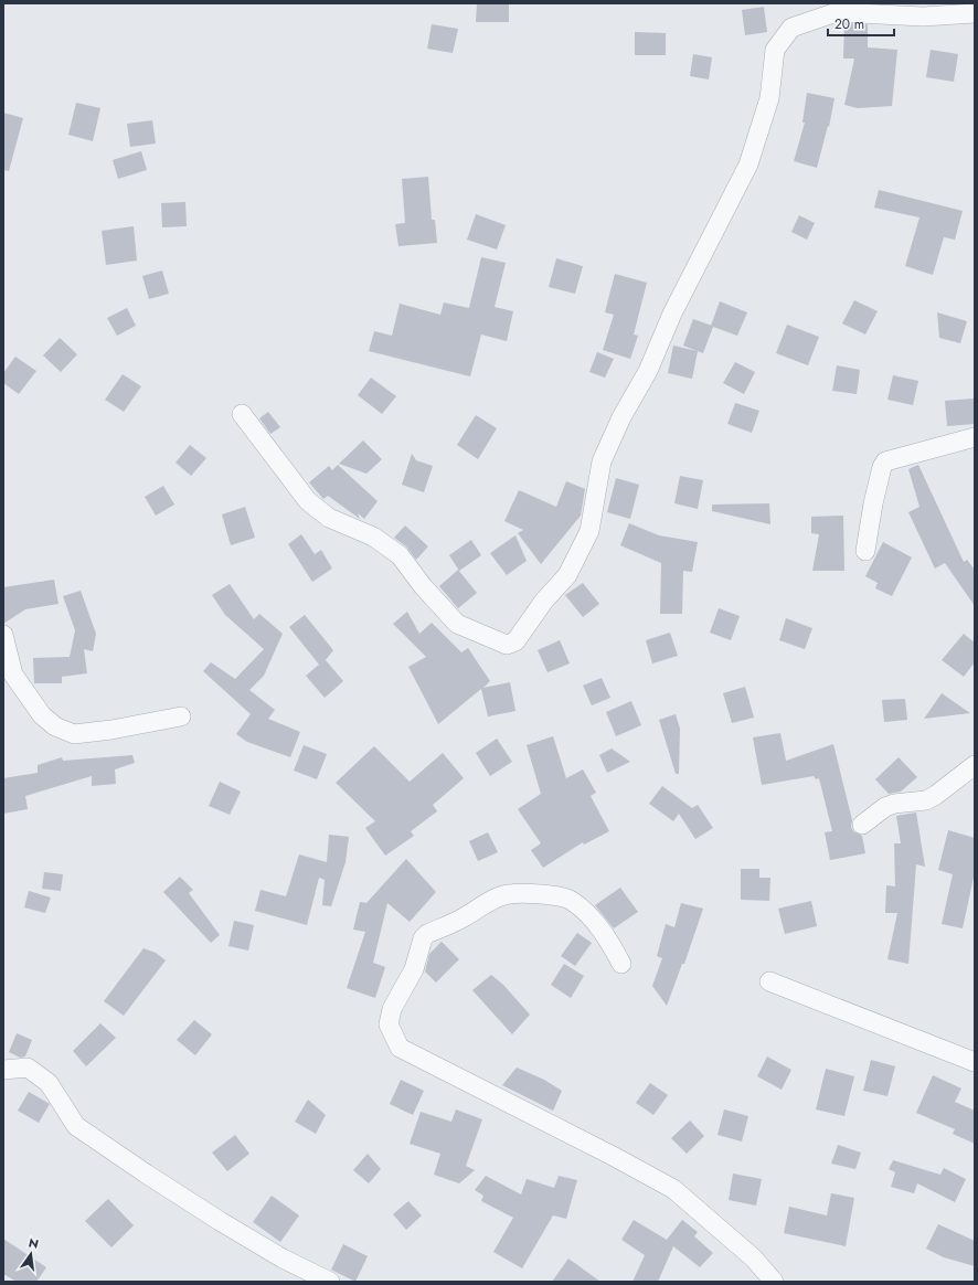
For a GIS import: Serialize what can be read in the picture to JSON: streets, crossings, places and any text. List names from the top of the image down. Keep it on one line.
{"scale_bar":"20 m","north":"top"}
